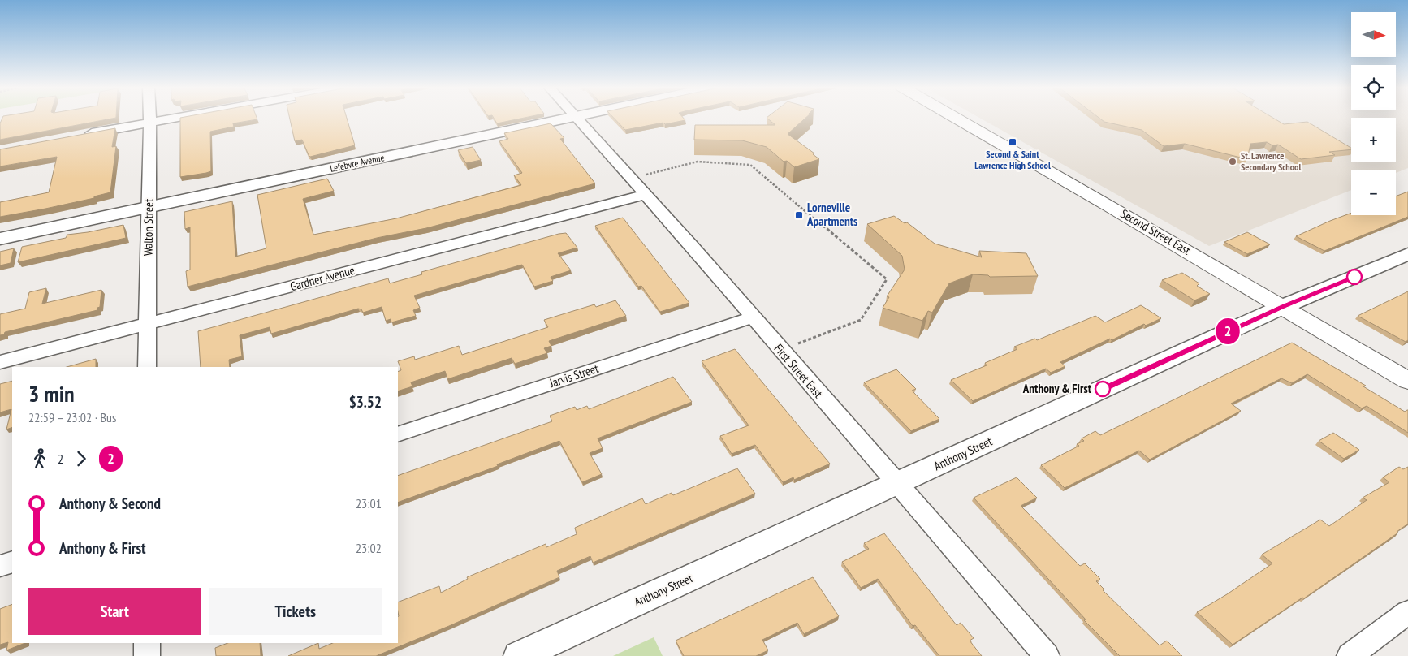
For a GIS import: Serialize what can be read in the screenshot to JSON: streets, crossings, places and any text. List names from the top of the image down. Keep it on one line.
{"streets":{"main road":["Second Street East"],"street":["Lefebvre Avenue","Walton Street","Gardner Avenue","First Street East","Jarvis Street","Anthony Street"]},"crossings":[["Lefebvre Avenue","Walton Street"],["Walton Street","Gardner Avenue"],["Second Street East","Anthony Street"],["Gardner Avenue","First Street East"],["First Street East","Jarvis Street"],["First Street East","Anthony Street"]],"places":{"transit":["Second & Saint Lawrence High School","Lorneville Apartments"],"other":["St. Lawrence Secondary School","Anthony & First"]},"lines":["bus line 2"],"north":"right","page":{"on_map":"2","map_buttons":["+","−"],"heading":["3 min","22:59 – 23:02 · Bus","$3.52"],"legs":["2","2"],"list":[{"name":"Anthony & Second","value":"23:01"},{"name":"Anthony & First","value":"23:02"}],"buttons":["Start","Tickets"]}}
